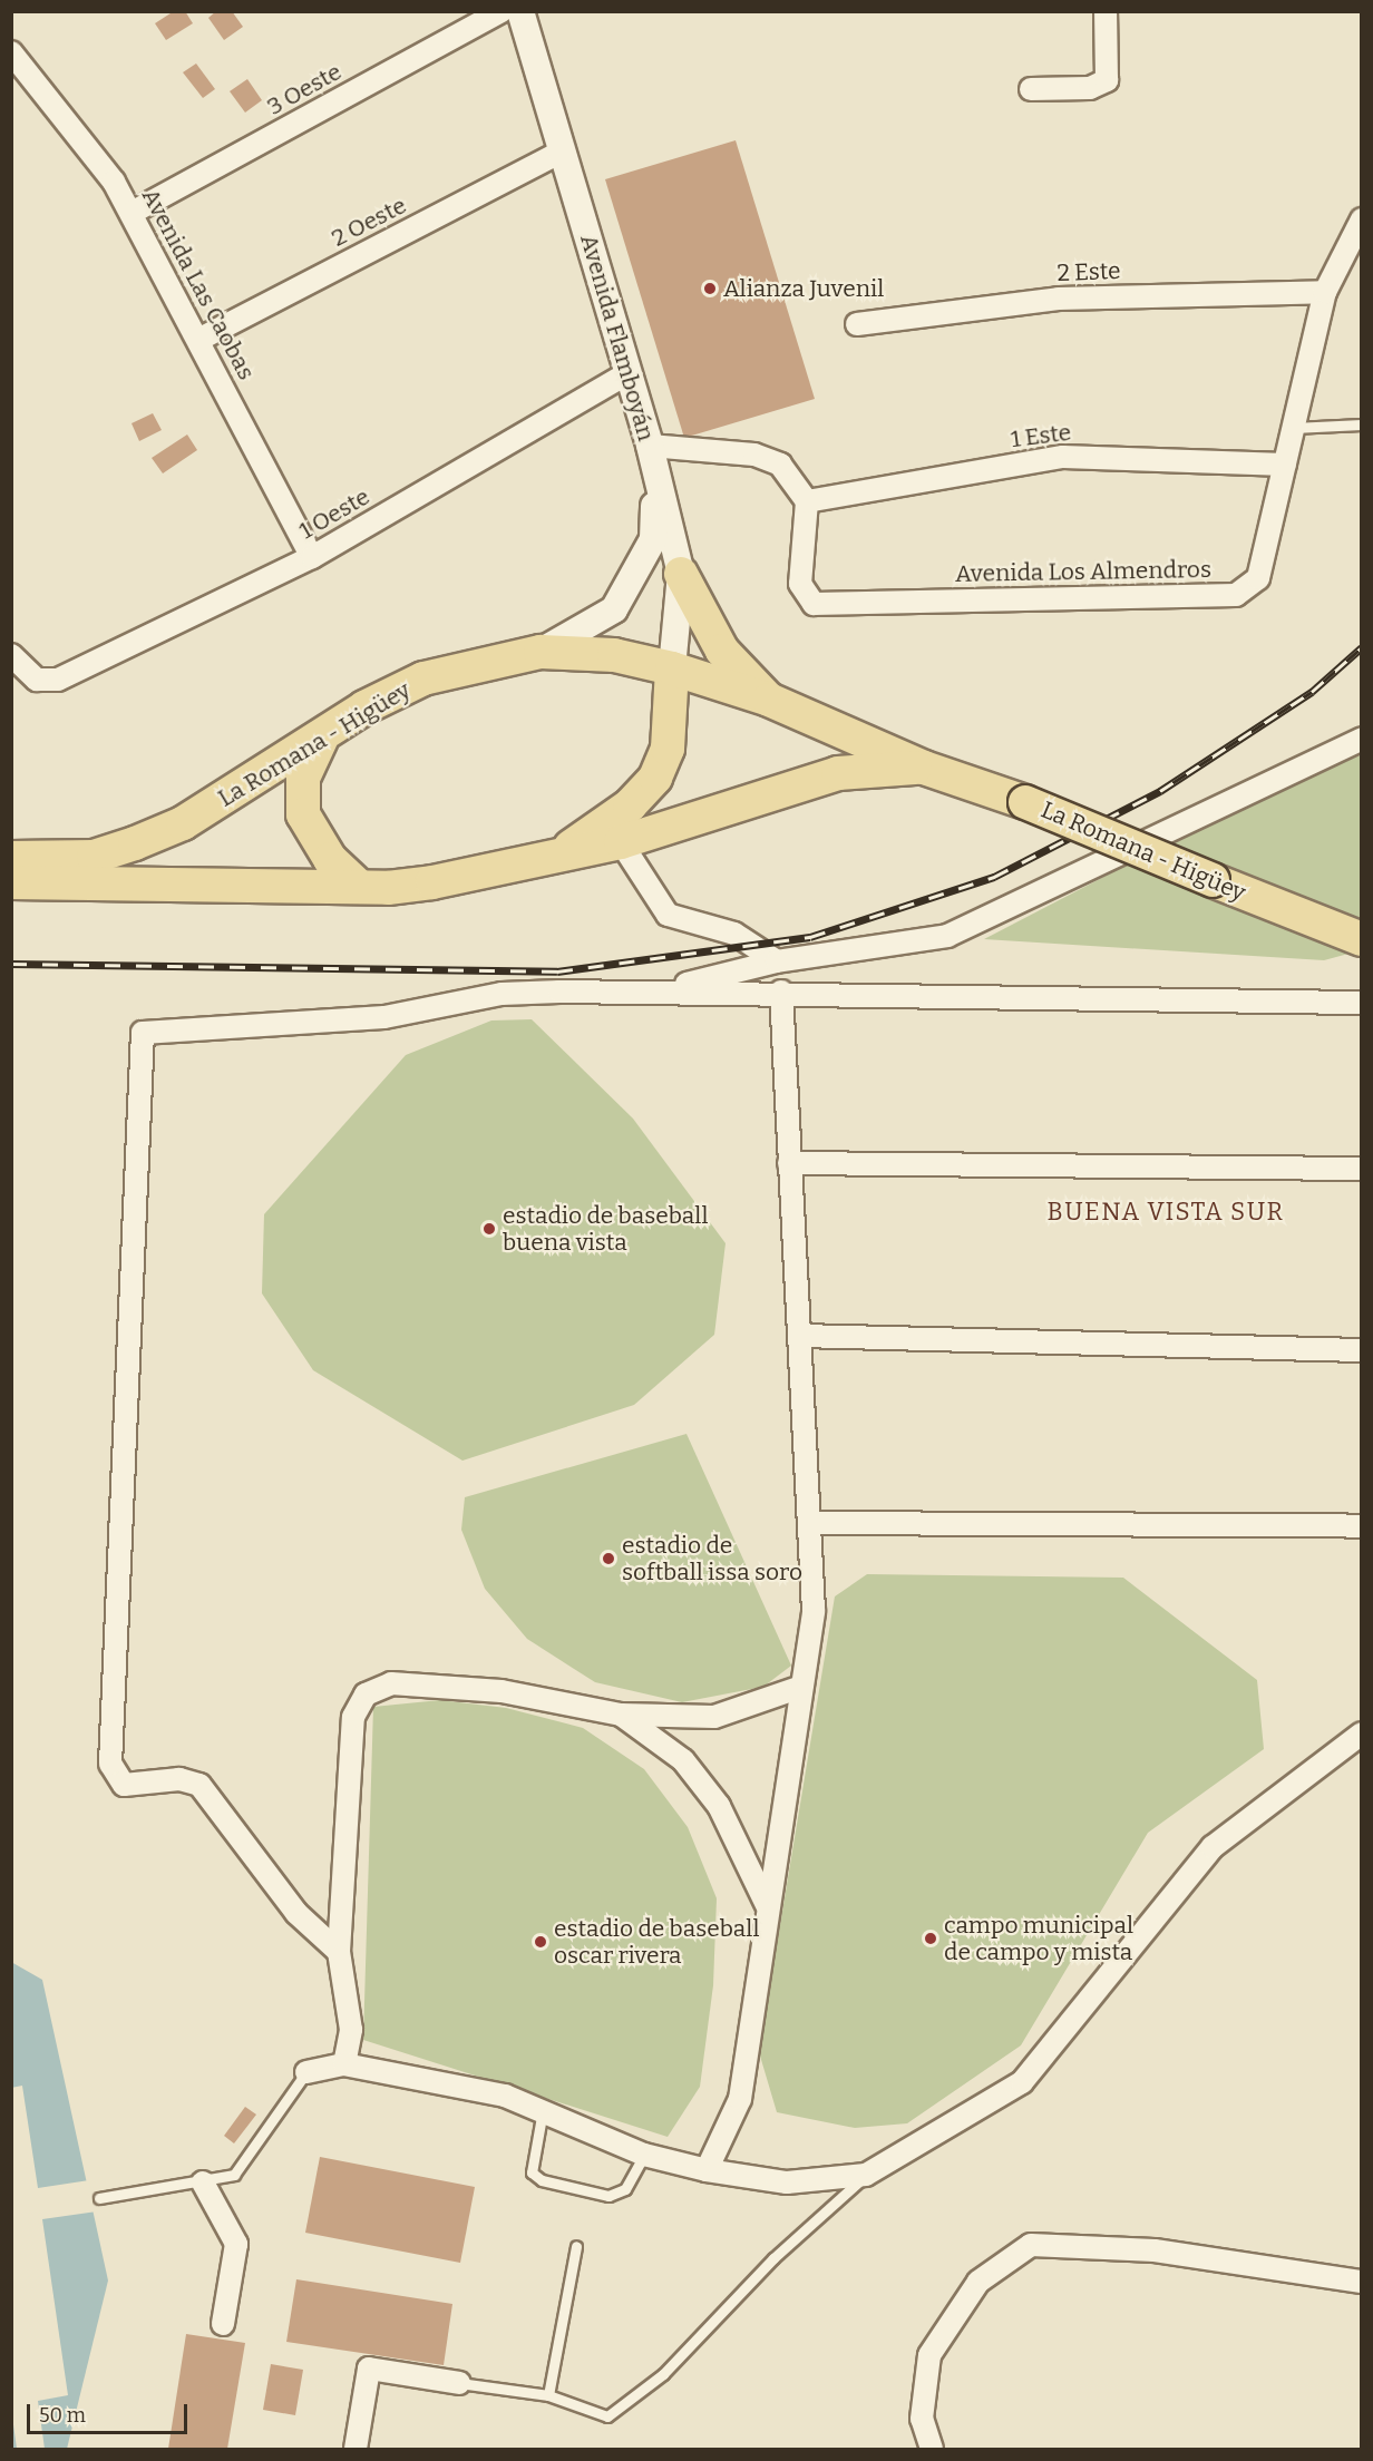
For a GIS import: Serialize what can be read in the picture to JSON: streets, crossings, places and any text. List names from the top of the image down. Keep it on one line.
{"streets":{"main road":["La Romana - Higüey"],"street":["3 Oeste","2 Oeste","2 Este","Avenida Las Caobas","Avenida Flamboyán","1 Este","1 Oeste","Avenida Los Almendros"]},"crossings":[["3 Oeste","Avenida Las Caobas"],["2 Oeste","Avenida Las Caobas"],["2 Oeste","Avenida Flamboyán"],["2 Este","Avenida Los Almendros"],["Avenida Las Caobas","1 Oeste"],["Avenida Flamboyán","1 Oeste"],["Avenida Flamboyán","La Romana - Higüey"],["1 Este","Avenida Los Almendros"]],"districts":["BUENA VISTA SUR"],"places":["Alianza Juvenil","estadio de baseball buena vista","estadio de softball issa soro","campo municipal de campo y mista","estadio de baseball oscar rivera"],"scale_bar":"50 m"}
